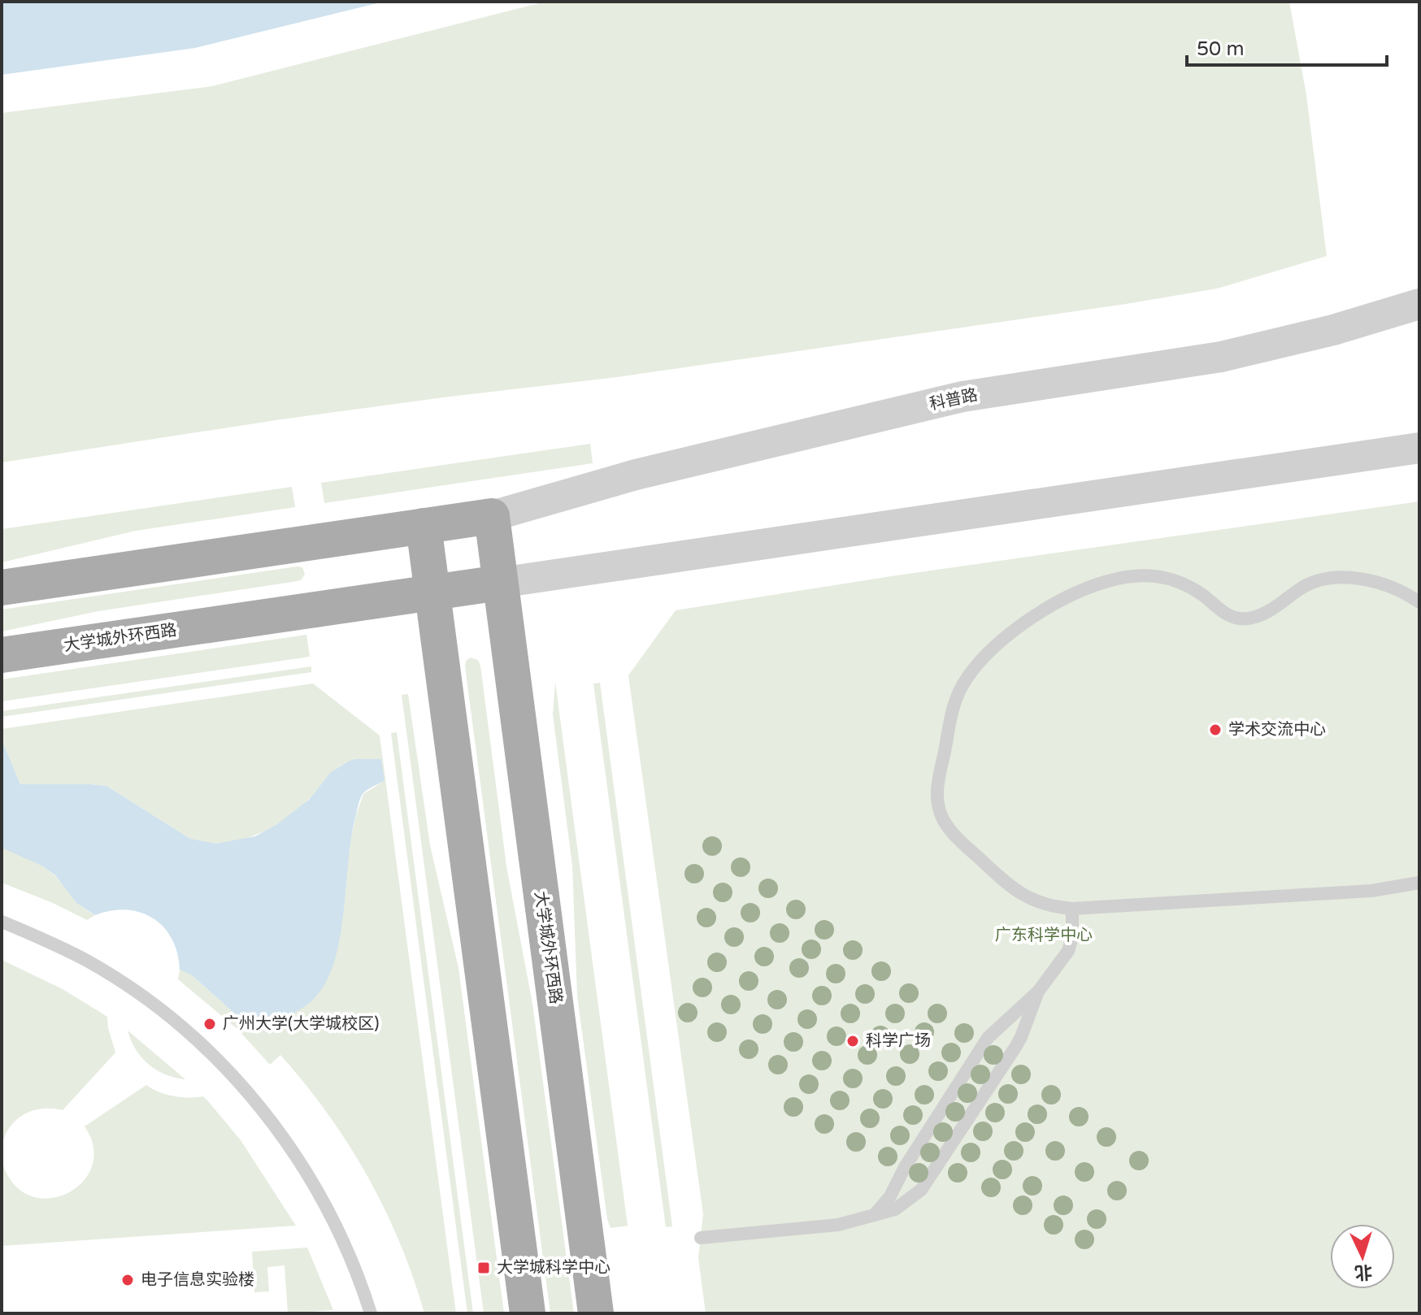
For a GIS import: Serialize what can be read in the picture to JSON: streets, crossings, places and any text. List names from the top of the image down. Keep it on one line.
{"streets":{"main road":["大学城外环西路"],"street":["科普路"]},"crossings":[["科普路","大学城外环西路"]],"parks":["广东科学中心"],"places":{"other":["学术交流中心","广州大学(大学城校区)","科学广场","电子信息实验楼"],"transit":["大学城科学中心"]},"scale_bar":"50 m","north":"bottom"}
